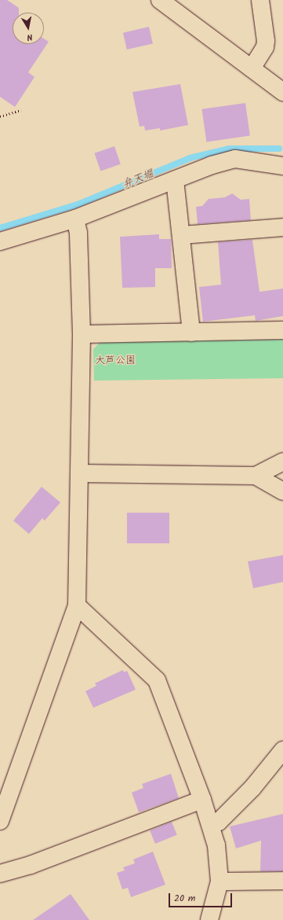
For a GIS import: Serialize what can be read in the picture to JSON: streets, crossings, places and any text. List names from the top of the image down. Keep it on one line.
{"water":["弁天堀"],"parks":["大芦公園"],"scale_bar":"20 m","north":"bottom"}
